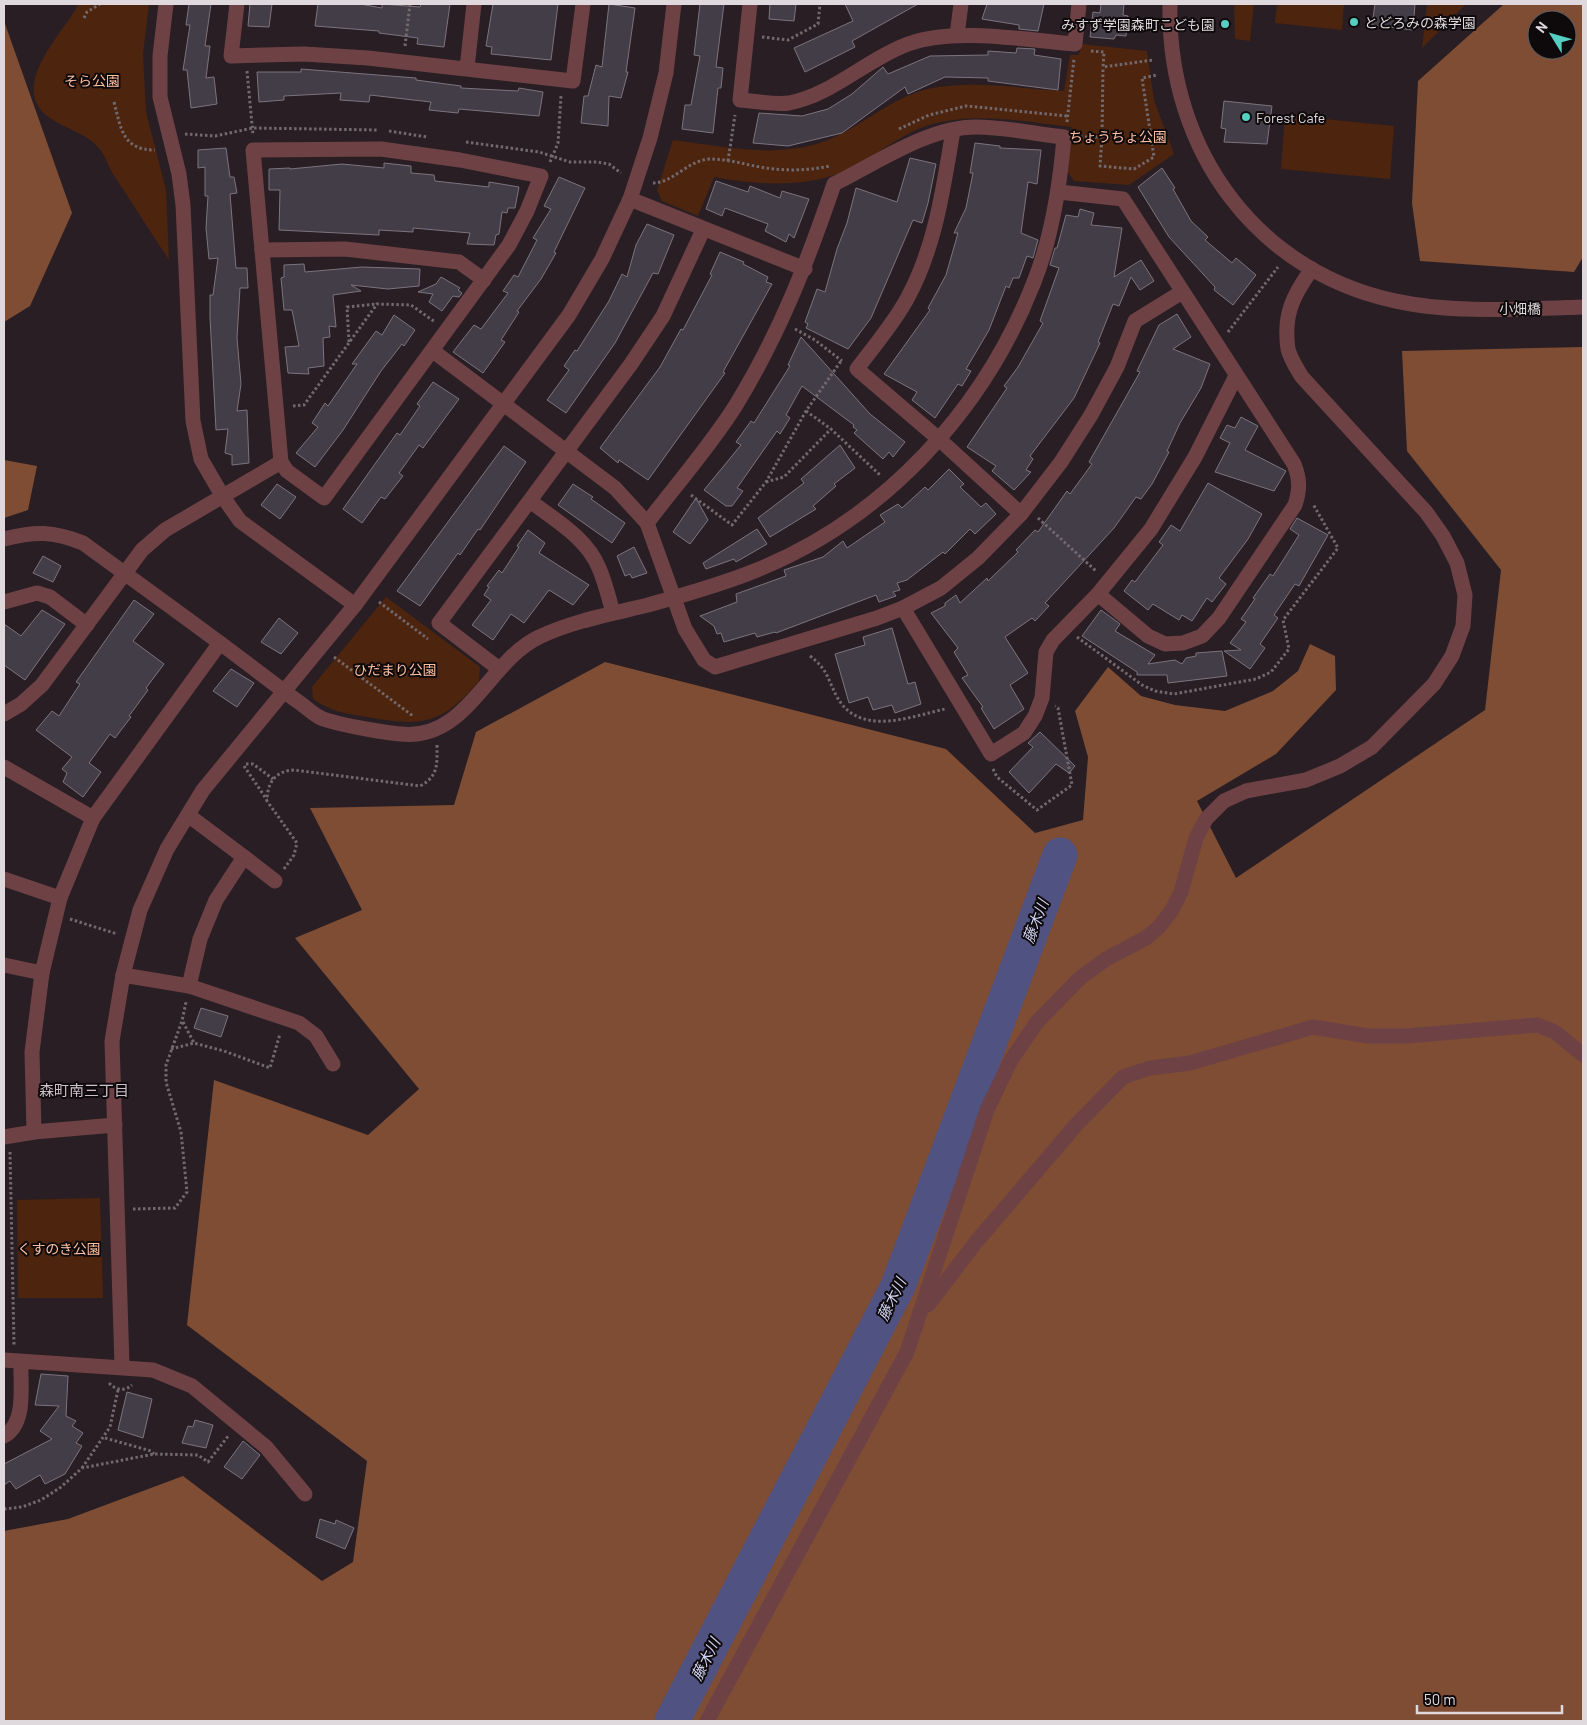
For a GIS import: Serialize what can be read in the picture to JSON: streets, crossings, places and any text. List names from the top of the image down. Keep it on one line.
{"streets":{"street":["小畑橋"]},"districts":["森町南三丁目"],"water":["藤木川"],"parks":["そら公園","ちょうちょ公園","ひだまり公園","くすのき公園"],"places":["とどろみの森学園","みすず学園森町こども園","Forest Cafe"],"scale_bar":"50 m","north":"top left"}
